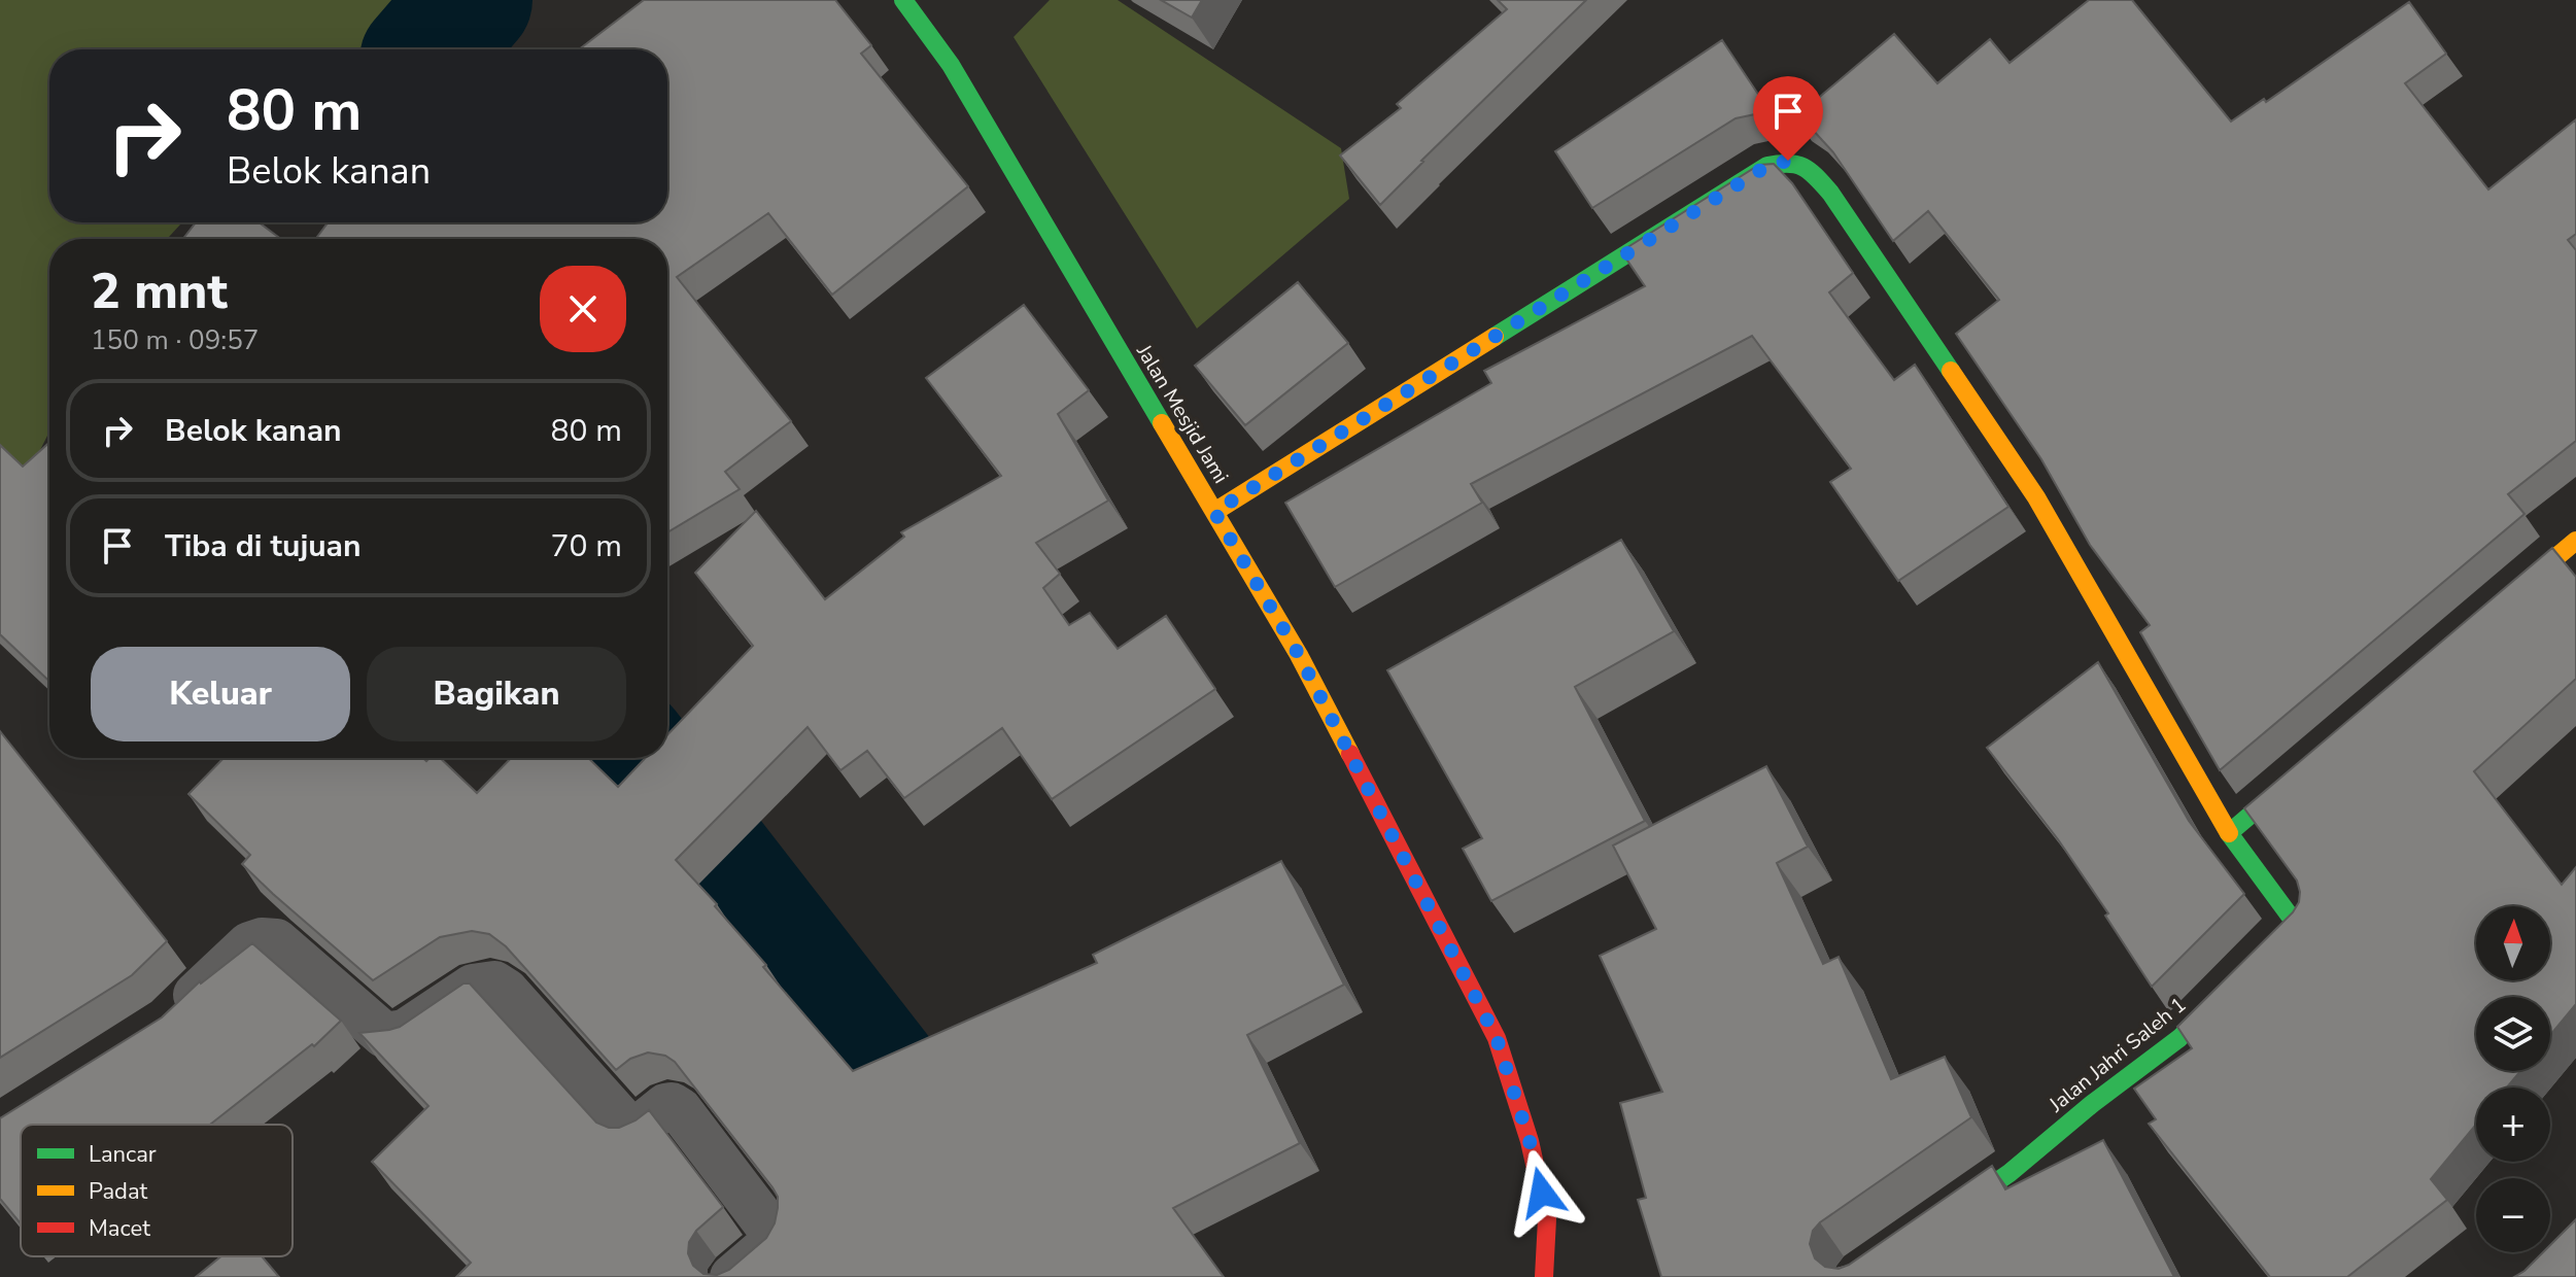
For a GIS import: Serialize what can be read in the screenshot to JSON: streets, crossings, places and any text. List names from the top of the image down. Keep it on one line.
{"streets":{"street":["Jalan Mesjid Jami","Jalan Jahri Saleh 1"]},"legend":["Lancar","Padat","Macet"],"north":"top","page":{"turn":["80 m","Belok kanan"],"heading":["2 mnt","150 m · 09:57"],"list":[{"name":"Belok kanan","value":"80 m"},{"name":"Tiba di tujuan","value":"70 m"}],"buttons":["Keluar","Bagikan"],"map_buttons":["+","−"]}}
